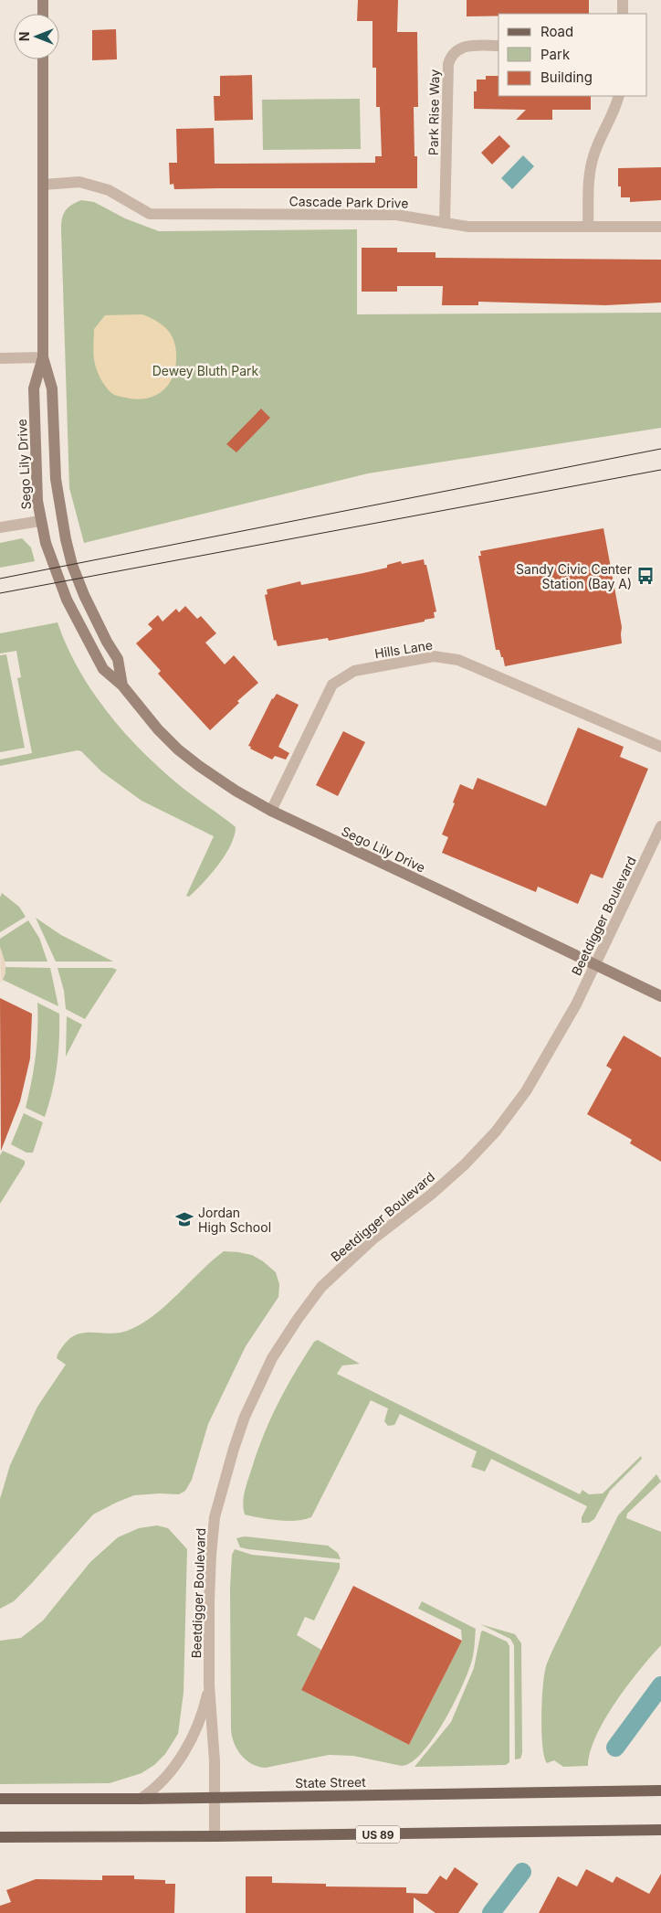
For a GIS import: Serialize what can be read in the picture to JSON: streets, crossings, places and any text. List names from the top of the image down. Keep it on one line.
{"streets":{"main road":["Sego Lily Drive","State Street","US 89"],"street":["Park Rise Way","Cascade Park Drive","Hills Lane","Beetdigger Boulevard"]},"crossings":[["Park Rise Way","Cascade Park Drive"],["Cascade Park Drive","Sego Lily Drive"],["Sego Lily Drive","Hills Lane"],["Sego Lily Drive","Beetdigger Boulevard"],["Beetdigger Boulevard","State Street"],["Beetdigger Boulevard","US 89"]],"parks":["Dewey Bluth Park"],"places":{"bus stop":["Sandy Civic Center Station (Bay A)"],"school or university":["Jordan High School"]},"legend":["Road","Park","Building"],"north":"left"}
